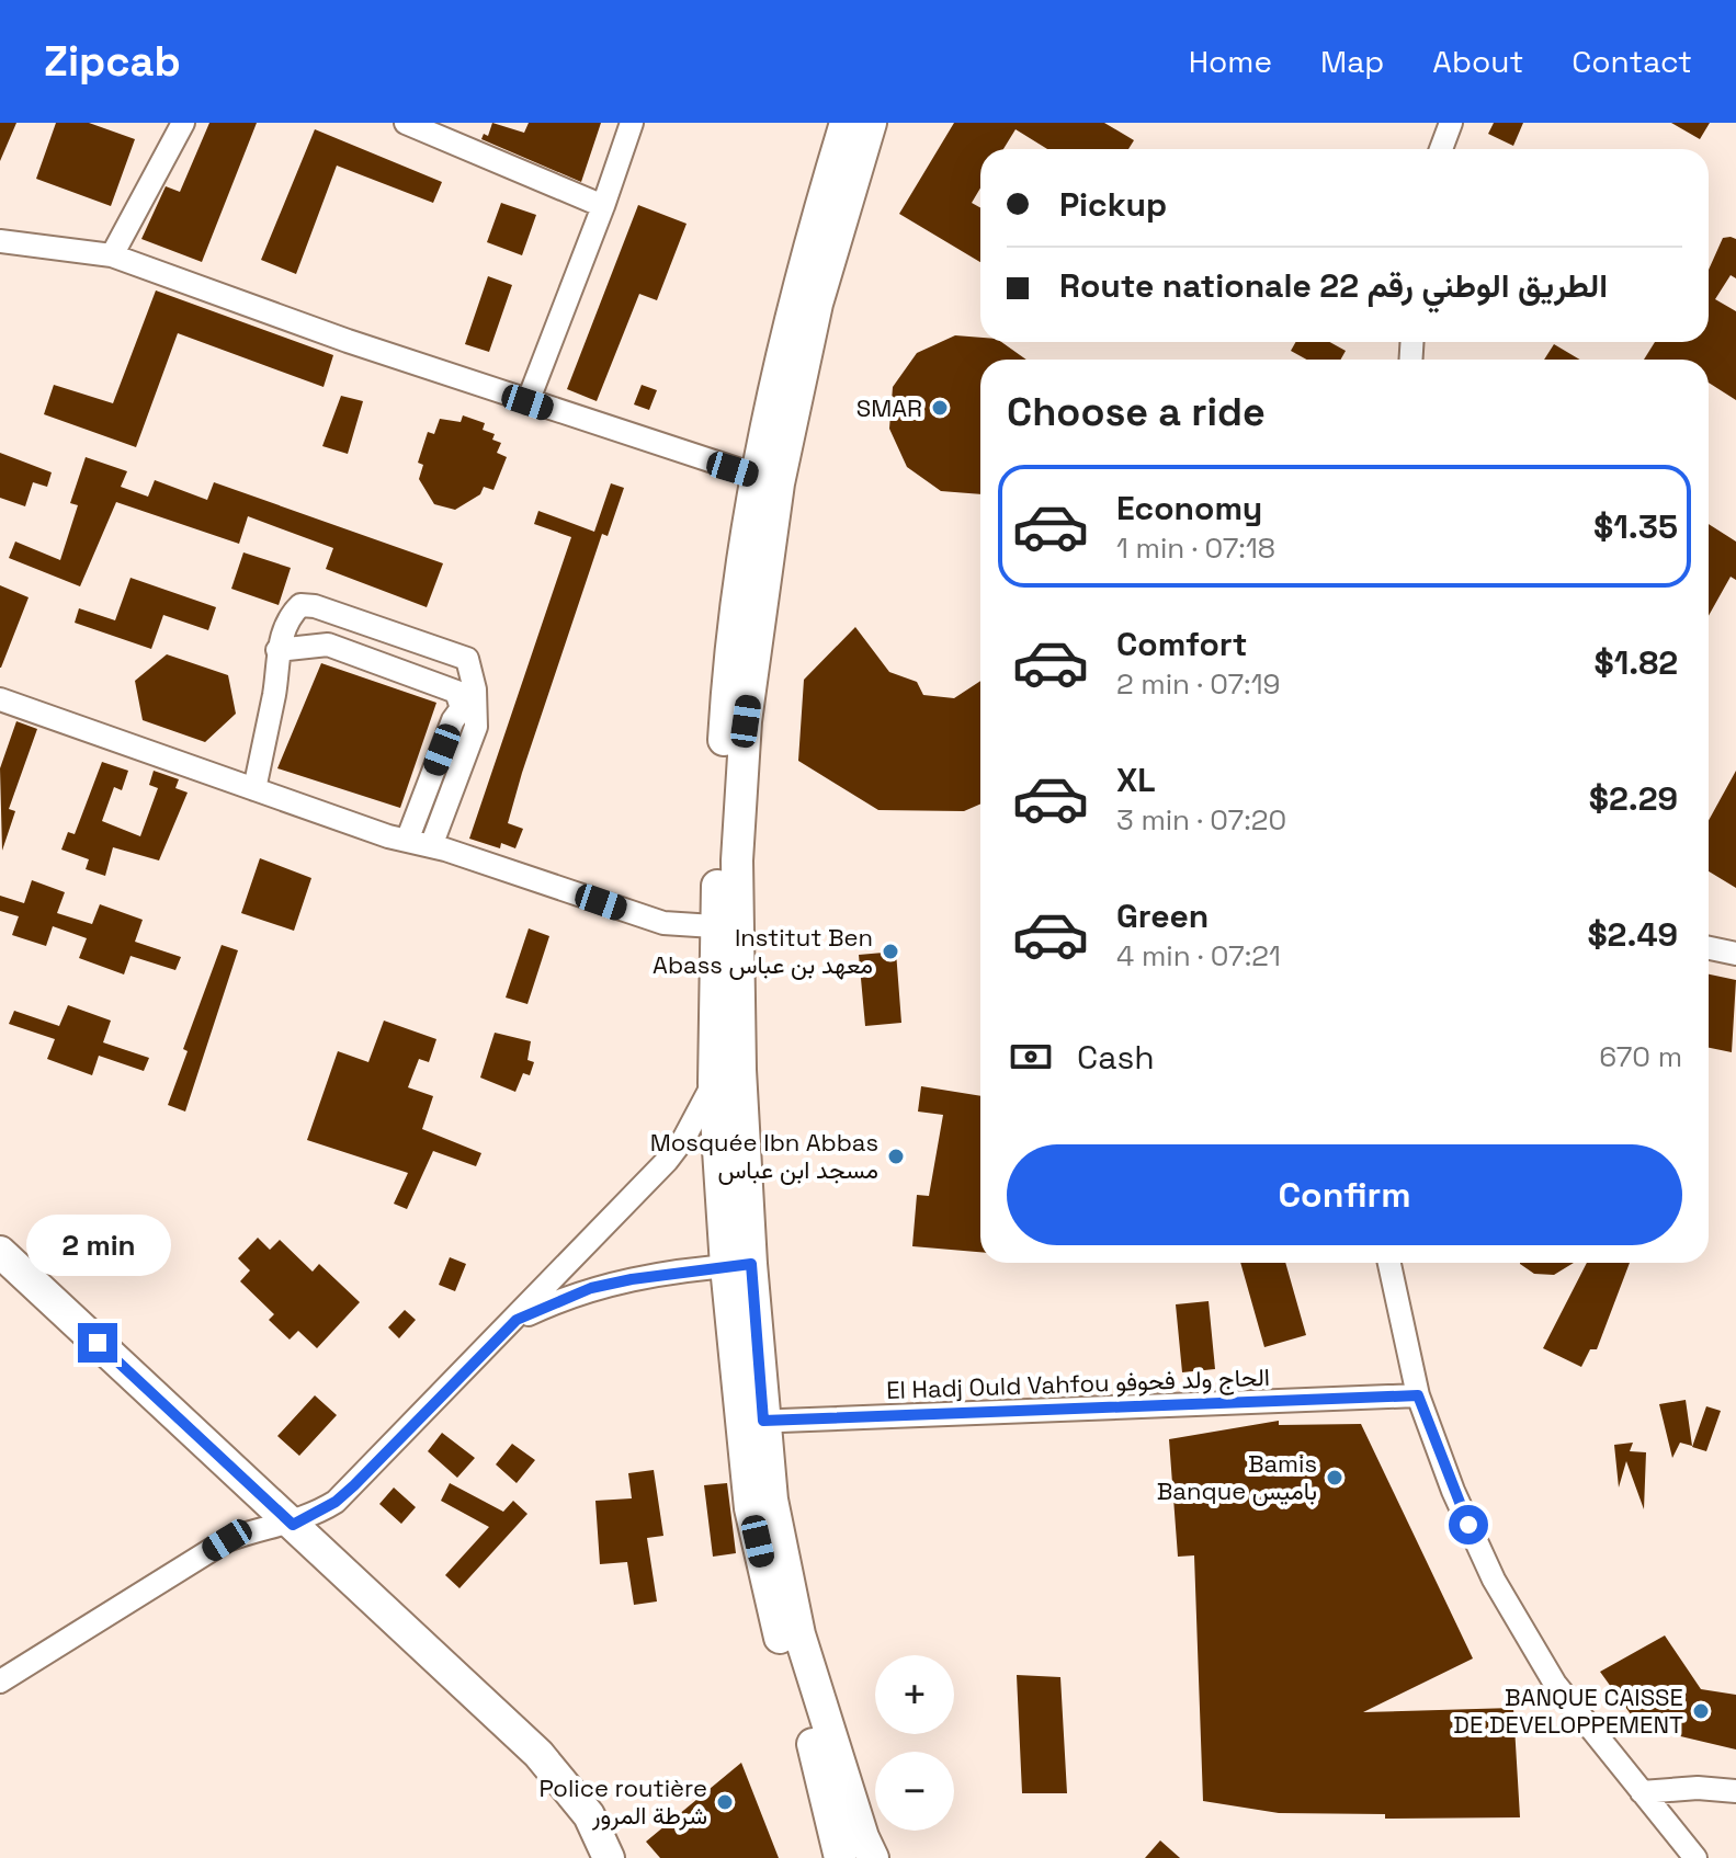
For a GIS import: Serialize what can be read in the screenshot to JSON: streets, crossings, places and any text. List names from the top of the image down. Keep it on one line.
{"streets":{"street":["El Hadj Ould Vahfou الحاج ولد فحوفو"]},"places":["SMAR","Institut Ben Abass معهد بن عباس","Mosquée Ibn Abbas مسجد ابن عباس","Bamis Banque باميس","BANQUE CAISSE DE DEVELOPPEMENT","Police routière شرطة المرور"],"page":{"header":"Zipcab","nav":["Home","Map","About","Contact"],"banner":["Pickup","Route nationale 22 الطريق الوطني رقم"],"heading":"Choose a ride","list":[{"name":"Economy","note":"1 min · 07:18","value":"$1.35"},{"name":"Comfort","note":"2 min · 07:19","value":"$1.82"},{"name":"XL","note":"3 min · 07:20","value":"$2.29"},{"name":"Green","note":"4 min · 07:21","value":"$2.49"}],"pay":["Cash","670 m"],"buttons":"Confirm","bubble":"2 min","map_buttons":["+","−"]}}
